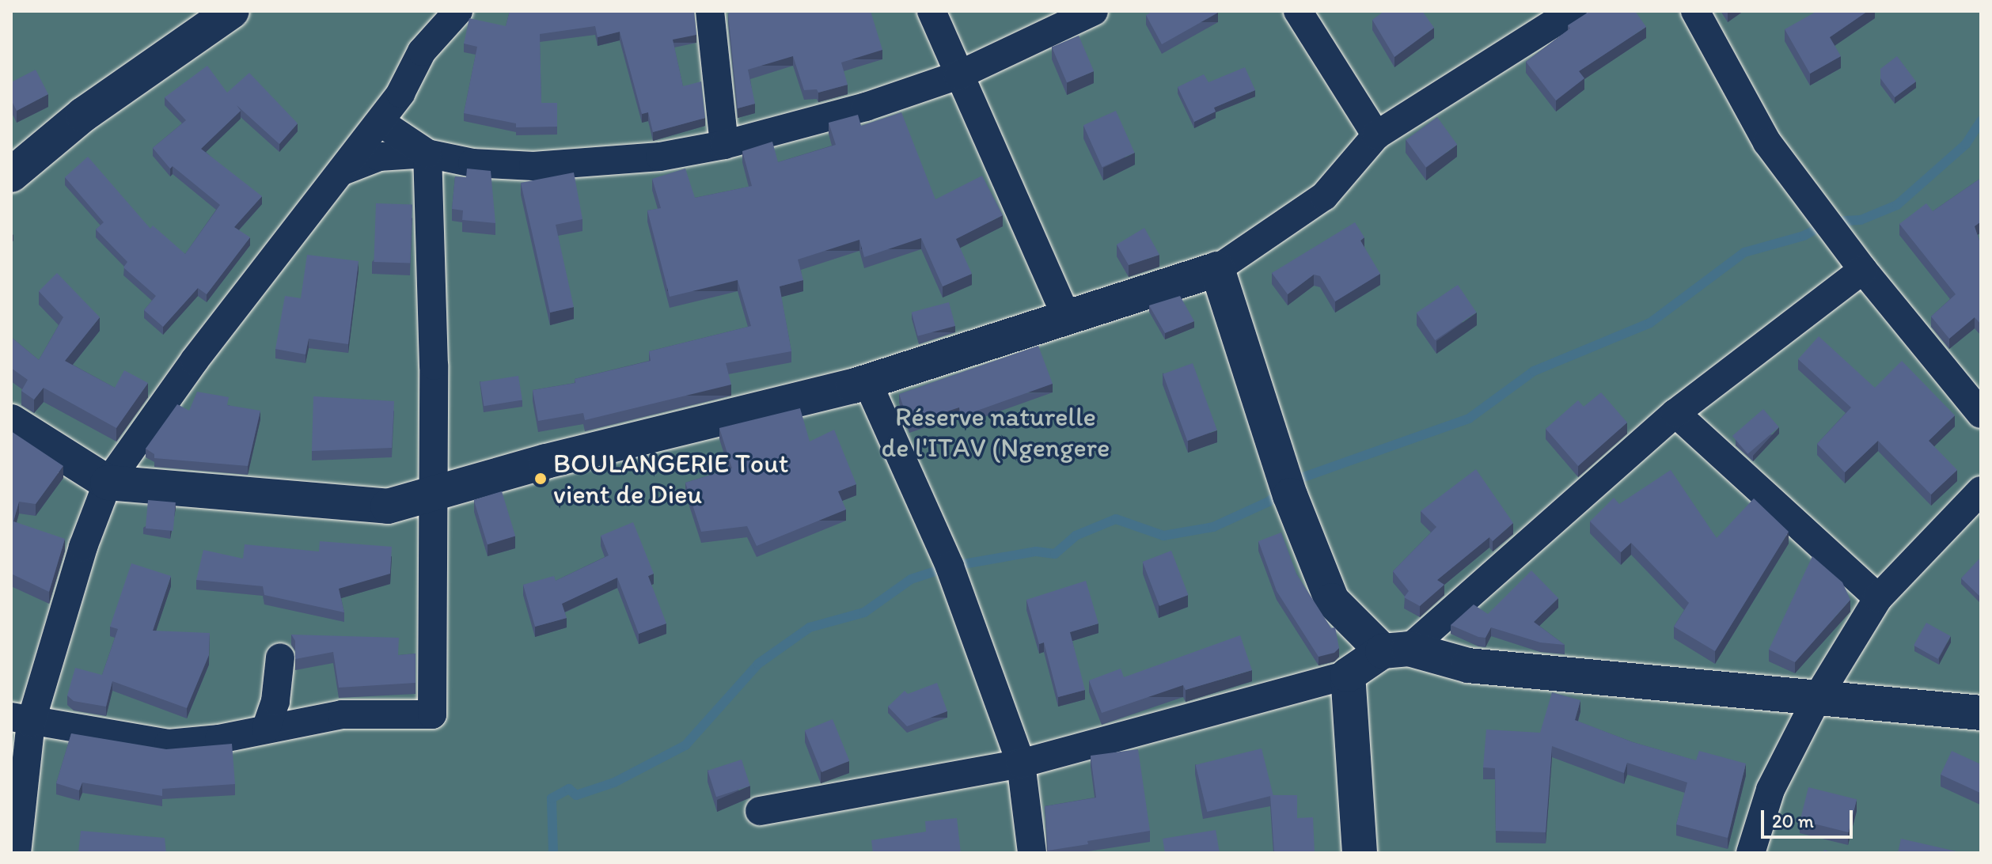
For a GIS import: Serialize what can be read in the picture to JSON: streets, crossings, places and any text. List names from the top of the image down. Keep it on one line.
{"parks":["Réserve naturelle de l'ITAV (Ngengere"],"places":["BOULANGERIE Tout vient de Dieu"],"scale_bar":"20 m"}
